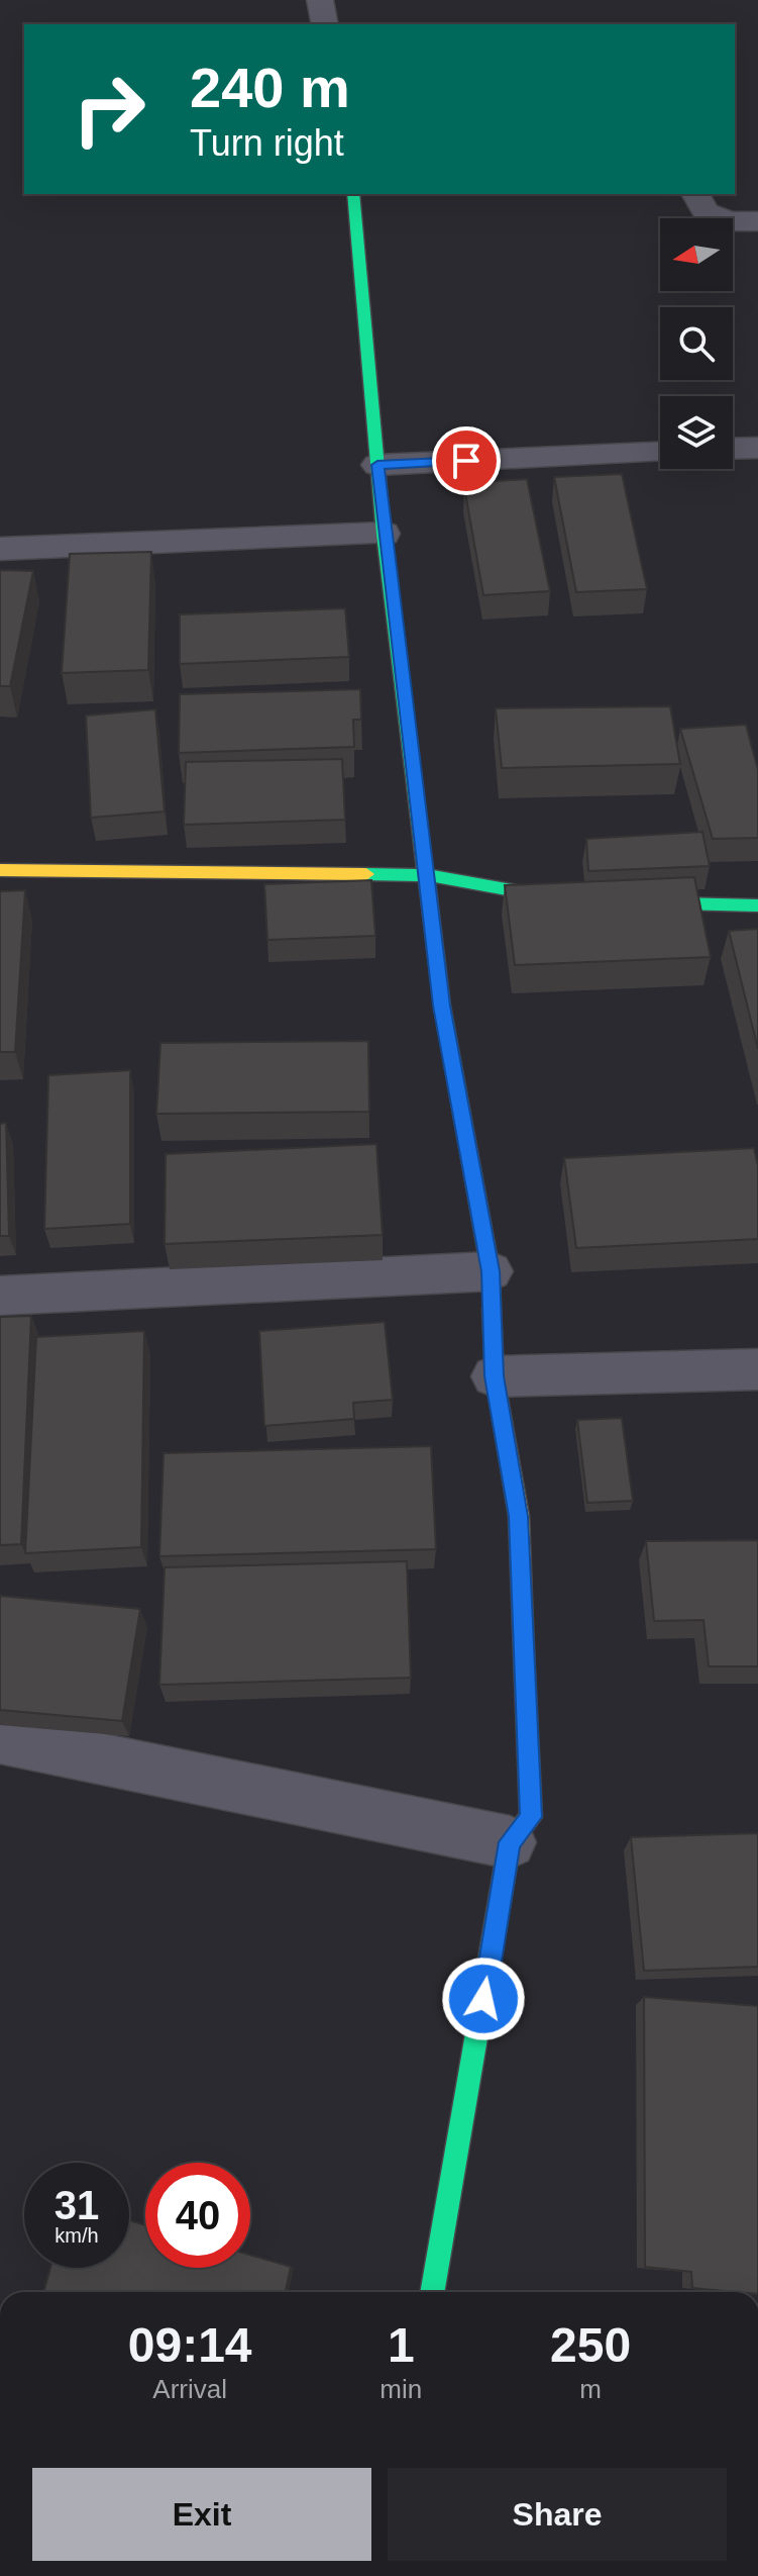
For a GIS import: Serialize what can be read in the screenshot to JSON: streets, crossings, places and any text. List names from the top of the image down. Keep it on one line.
{"north":"left","page":{"turn":["240 m","Turn right"],"speed":"31 km/h","limit":"40","eta":["09:14","Arrival","1","min","250","m"],"buttons":["Exit","Share"]}}
